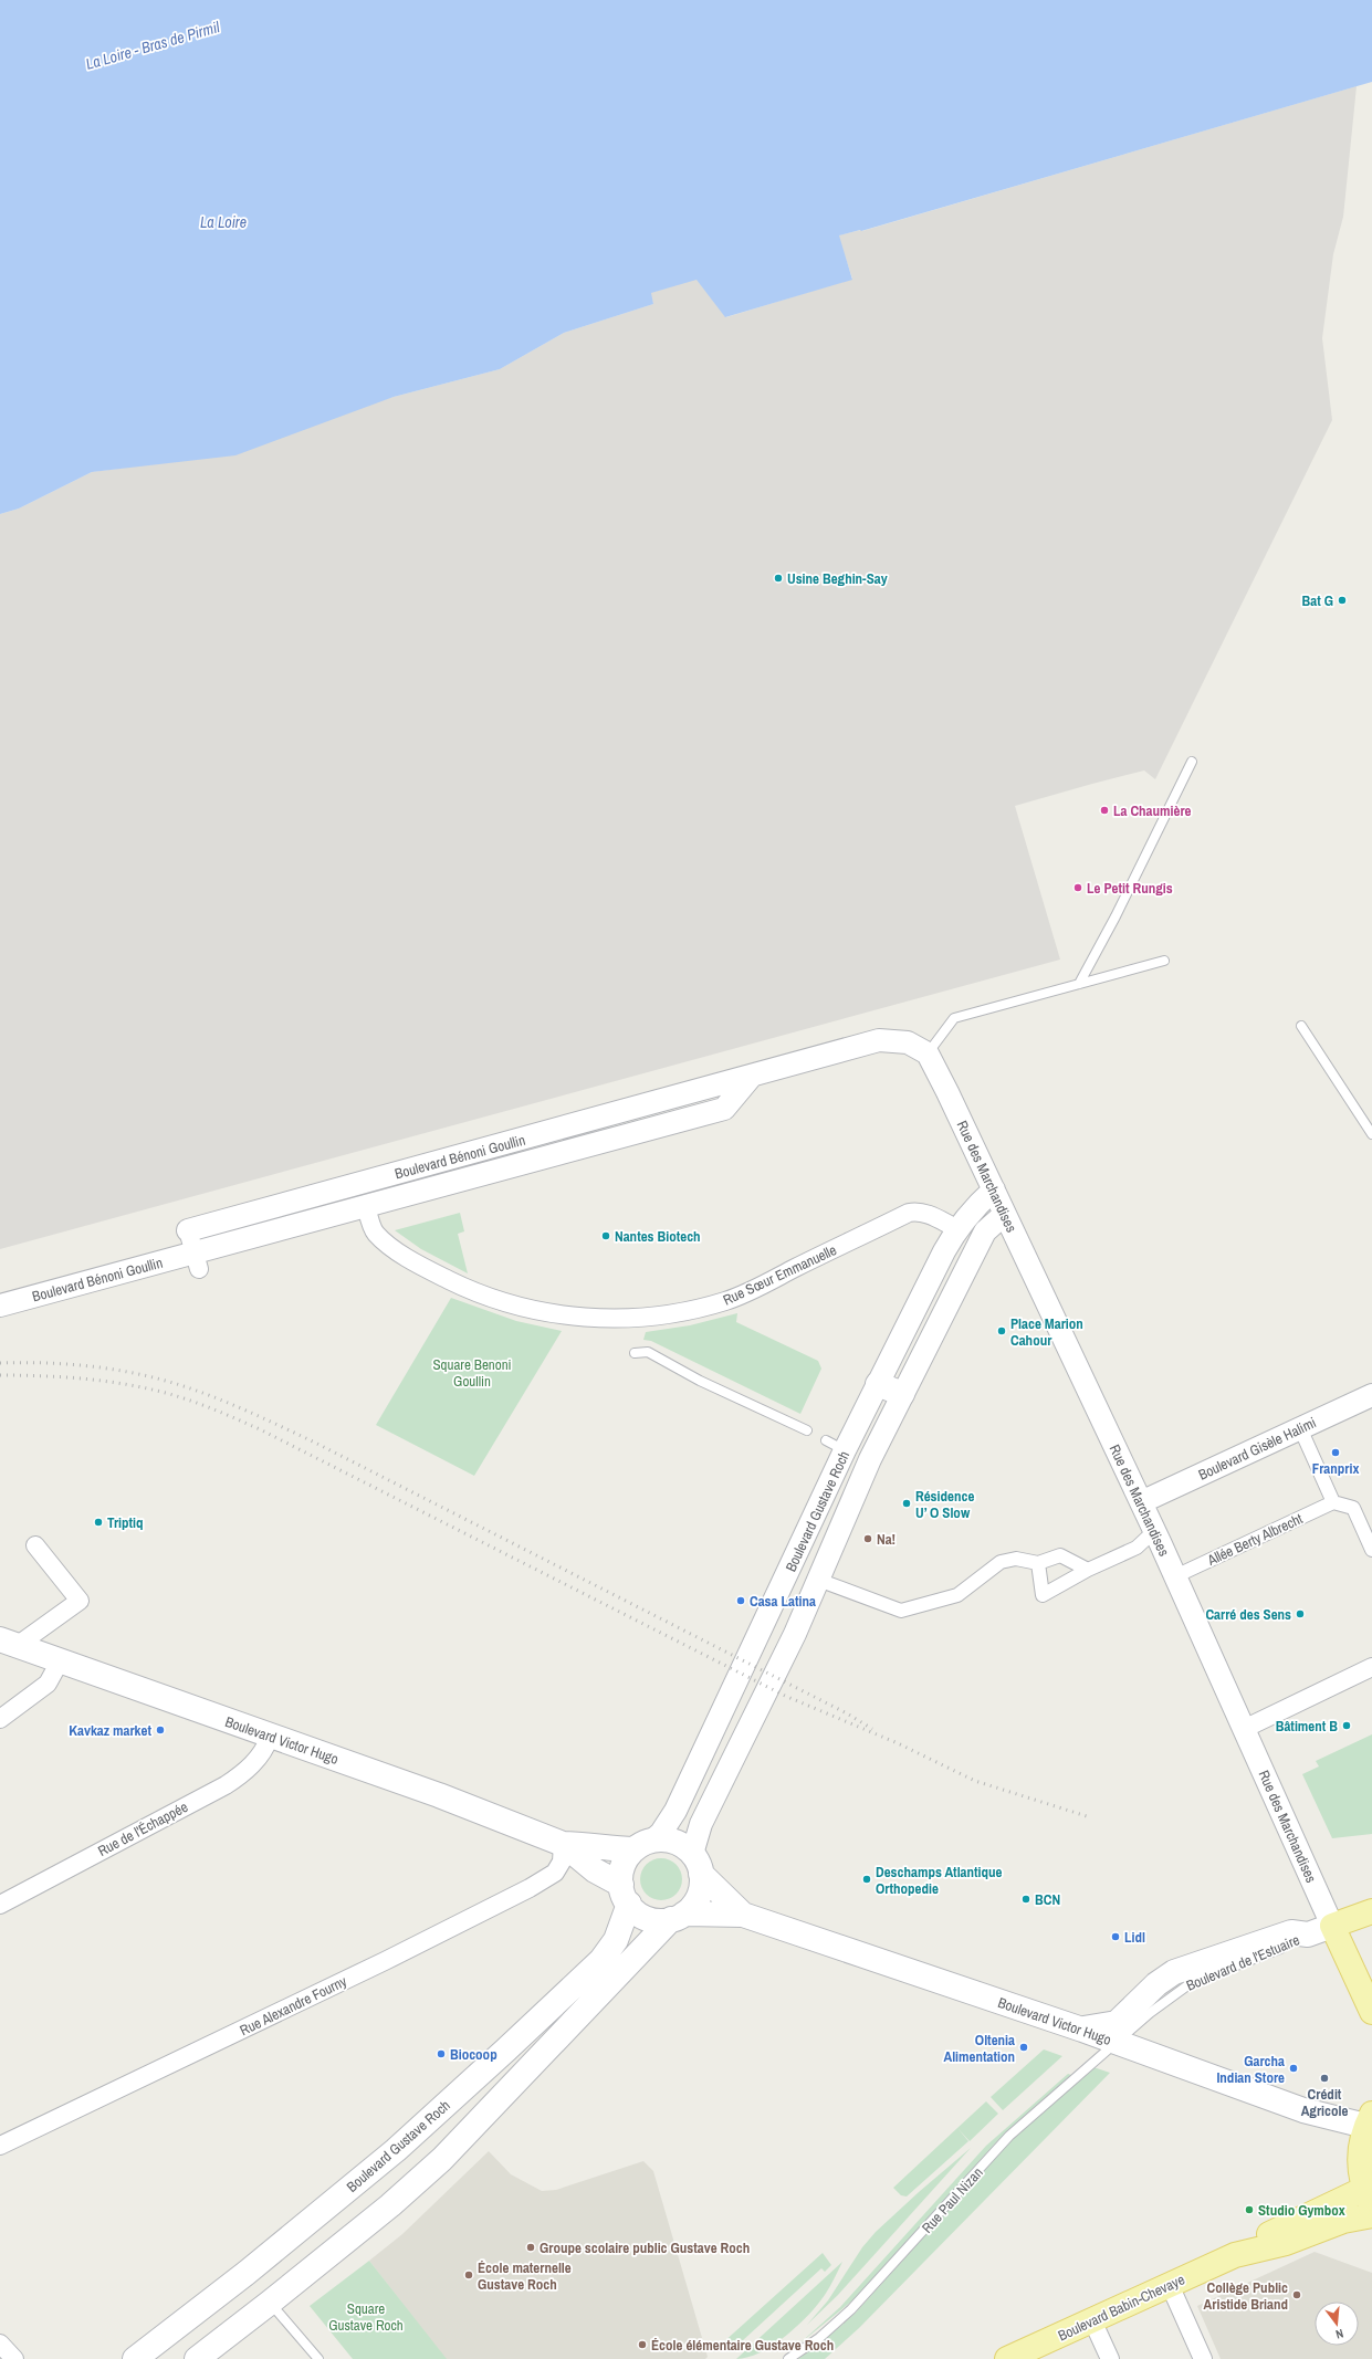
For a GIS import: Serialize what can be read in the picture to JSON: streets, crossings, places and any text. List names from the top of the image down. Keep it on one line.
{"streets":{"main road":["Boulevard Gustave Roch","Boulevard Victor Hugo","Boulevard de l'Estuaire","Boulevard Babin-Chevaye"],"street":["Boulevard Bénoni Goullin","Rue des Marchandises","Rue Sœur Emmanuelle","Boulevard Gisèle Halimi","Allée Berty Albrecht","Rue de l'Échappée","Rue Alexandre Fourny"],"lane":["Rue Paul Nizan"]},"crossings":[["Boulevard Bénoni Goullin","Rue des Marchandises"],["Boulevard Bénoni Goullin","Rue Sœur Emmanuelle"],["Rue des Marchandises","Boulevard Gisèle Halimi"],["Rue des Marchandises","Boulevard Gustave Roch"],["Rue des Marchandises","Allée Berty Albrecht"],["Rue des Marchandises","Boulevard de l'Estuaire"],["Rue Sœur Emmanuelle","Boulevard Gustave Roch"],["Boulevard Gustave Roch","Boulevard Victor Hugo"],["Boulevard Victor Hugo","Rue de l'Échappée"],["Boulevard Victor Hugo","Boulevard de l'Estuaire"],["Boulevard Victor Hugo","Rue Alexandre Fourny"],["Boulevard Victor Hugo","Rue Paul Nizan"],["Boulevard de l'Estuaire","Rue Paul Nizan"]],"water":["La Loire - Bras de Pirmil","La Loire"],"parks":["Square Benoni Goullin","Square Gustave Roch"],"places":["Usine Beghin-Say","Bat G","La Chaumière","Le Petit Rungis","Nantes Biotech","Place Marion Cahour","Franprix","Résidence U’ O Slow","Triptiq","Na!","Casa Latina","Carré des Sens","Bâtiment B","Kavkaz market","Deschamps Atlantique Orthopedie","BCN","Lidl","Oltenia Alimentation","Biocoop","Garcha Indian Store","Crédit Agricole","Studio Gymbox","Groupe scolaire public Gustave Roch","École maternelle Gustave Roch","Collège Public Aristide Briand","École élémentaire Gustave Roch"],"north":"bottom"}
